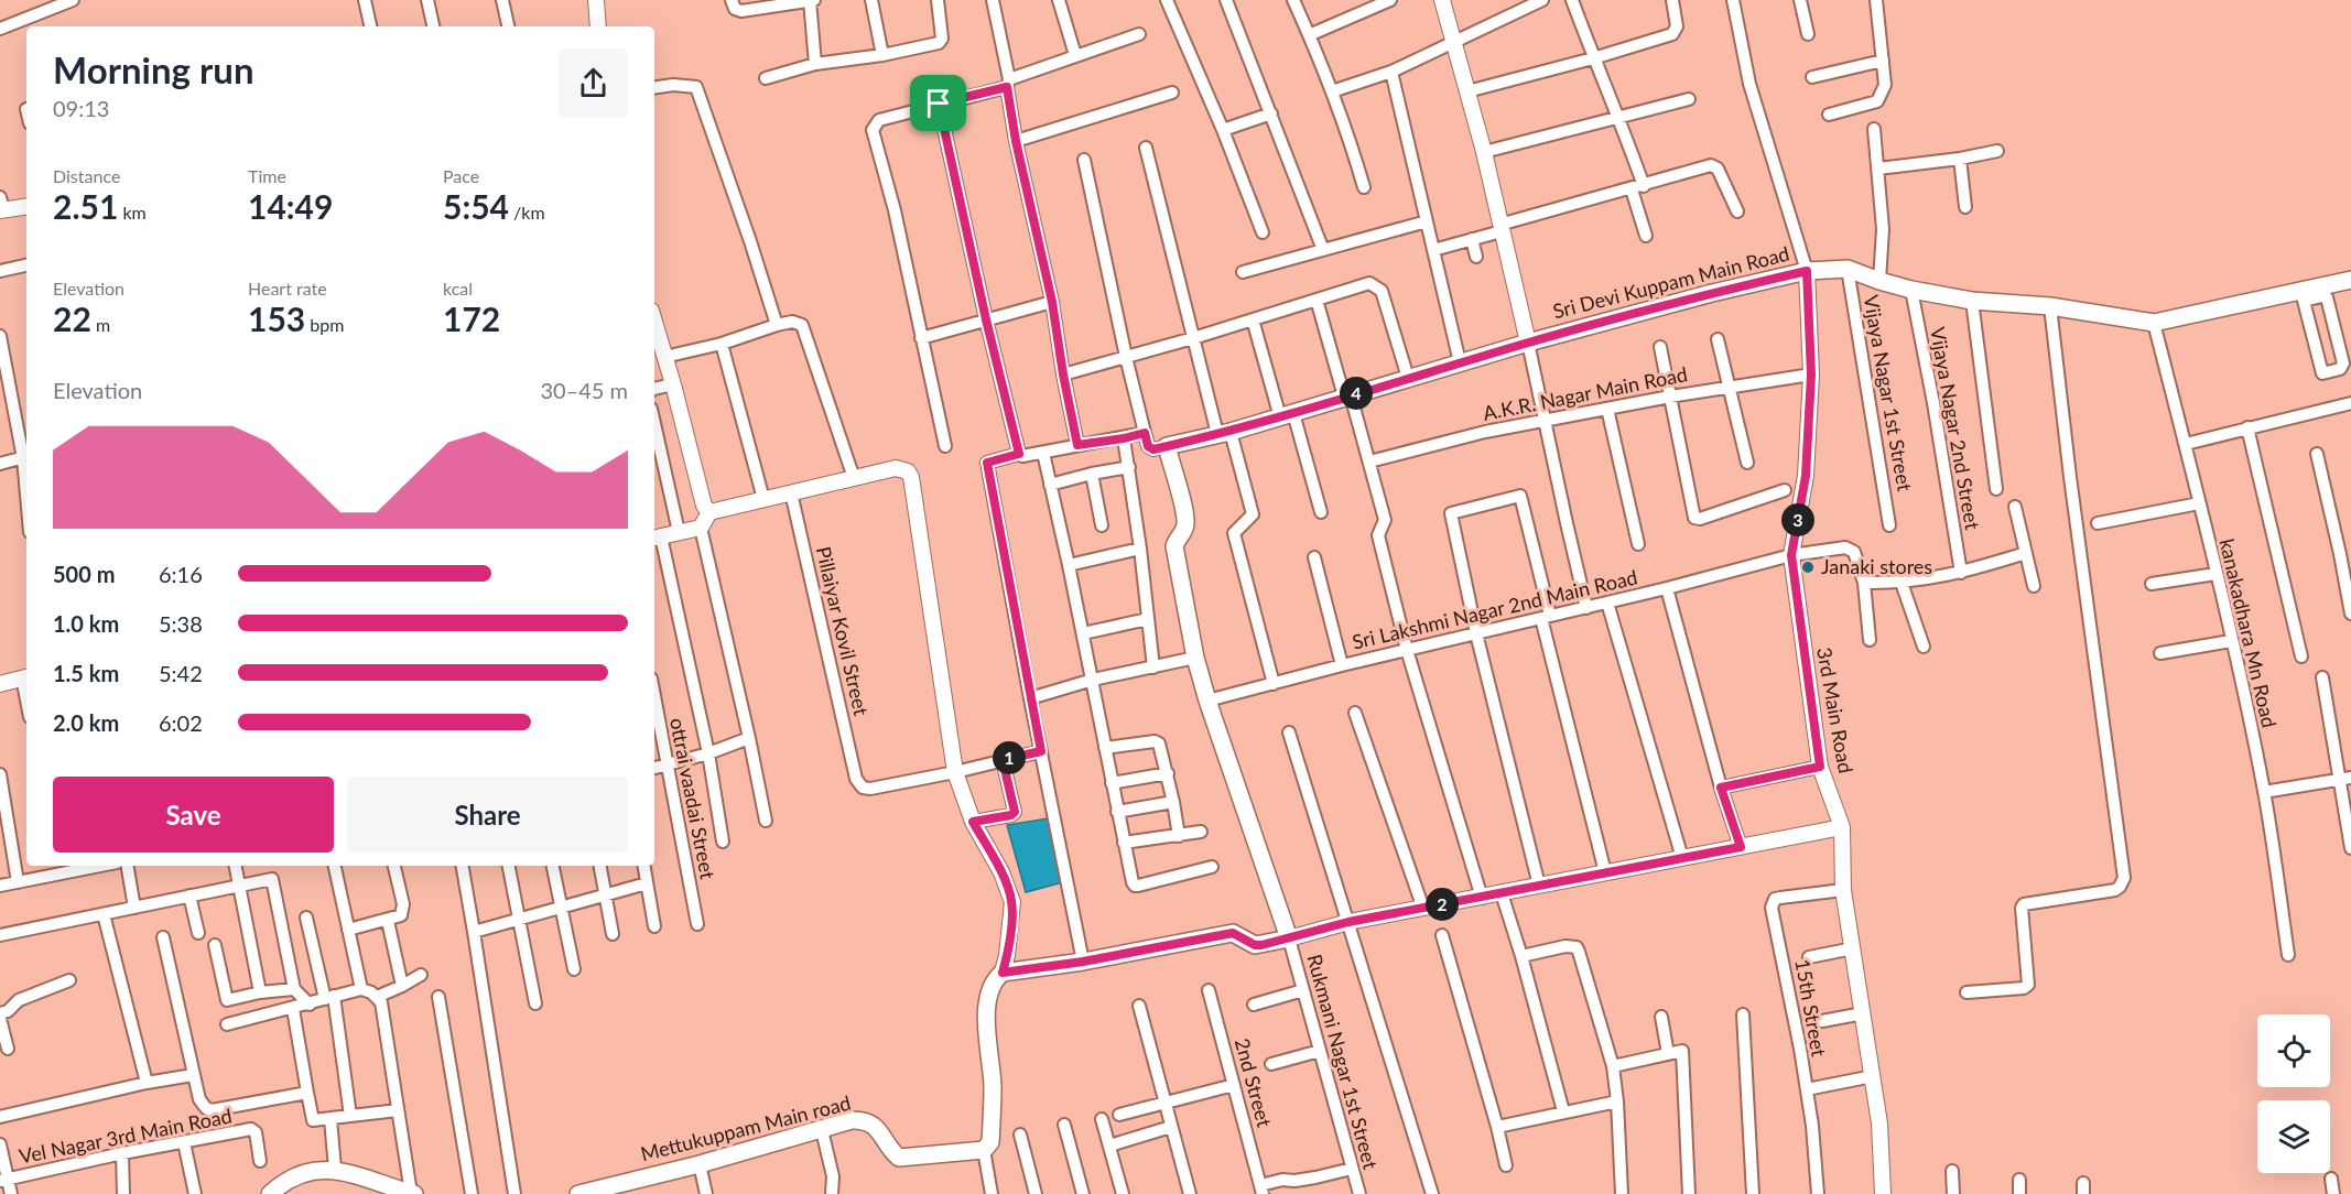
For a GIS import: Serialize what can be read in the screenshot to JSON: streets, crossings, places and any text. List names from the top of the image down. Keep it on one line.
{"streets":{"main road":["Sri Devi Kuppam Main Road","Mettukuppam Main road"],"street":["Vijaya Nagar 1st Street","A.K.R. Nagar Main Road","Vijaya Nagar 2nd Street","Sri Lakshmi Nagar 2nd Main Road","Pillaiyar Kovil Street","kanakadhara Mn Road","3rd Main Road","ottrai vaadai Street","15th Street","Rukmani Nagar 1st Street","2nd Street","Vel Nagar 3rd Main Road"]},"crossings":[["Sri Devi Kuppam Main Road","Vijaya Nagar 1st Street"],["Sri Devi Kuppam Main Road","Vijaya Nagar 2nd Street"],["Sri Devi Kuppam Main Road","kanakadhara Mn Road"],["Sri Devi Kuppam Main Road","3rd Main Road"],["A.K.R. Nagar Main Road","3rd Main Road"],["Sri Lakshmi Nagar 2nd Main Road","3rd Main Road"],["3rd Main Road","15th Street"]],"places":["Janaki stores"],"page":{"heading":["Morning run","09:13"],"stats":[["Distance","2.51 km"],["Time","14:49"],["Pace","5:54 /km"],["Elevation","22 m"],["Heart rate","153 bpm"],["kcal","172"]],"chart":["Elevation","30–45 m"],"pins":["4","3","1","2"],"list":[{"name":"500 m","note":"6:16"},{"name":"1.0 km","note":"5:38"},{"name":"1.5 km","note":"5:42"},{"name":"2.0 km","note":"6:02"}],"buttons":["Save","Share"]}}
